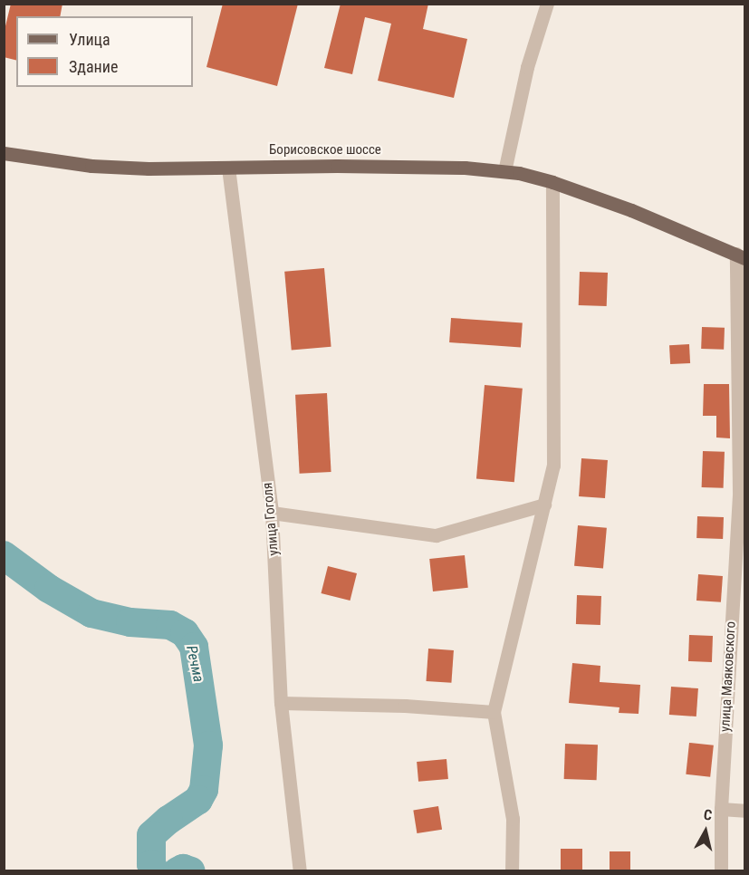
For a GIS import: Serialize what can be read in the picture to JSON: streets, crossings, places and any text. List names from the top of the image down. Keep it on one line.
{"streets":{"main road":["Борисовское шоссе"],"street":["улица Гоголя","улица Маяковского"]},"crossings":[["Борисовское шоссе","улица Гоголя"],["Борисовское шоссе","улица Маяковского"]],"water":["Речма"],"legend":["Улица","Здание"],"north":"top"}
